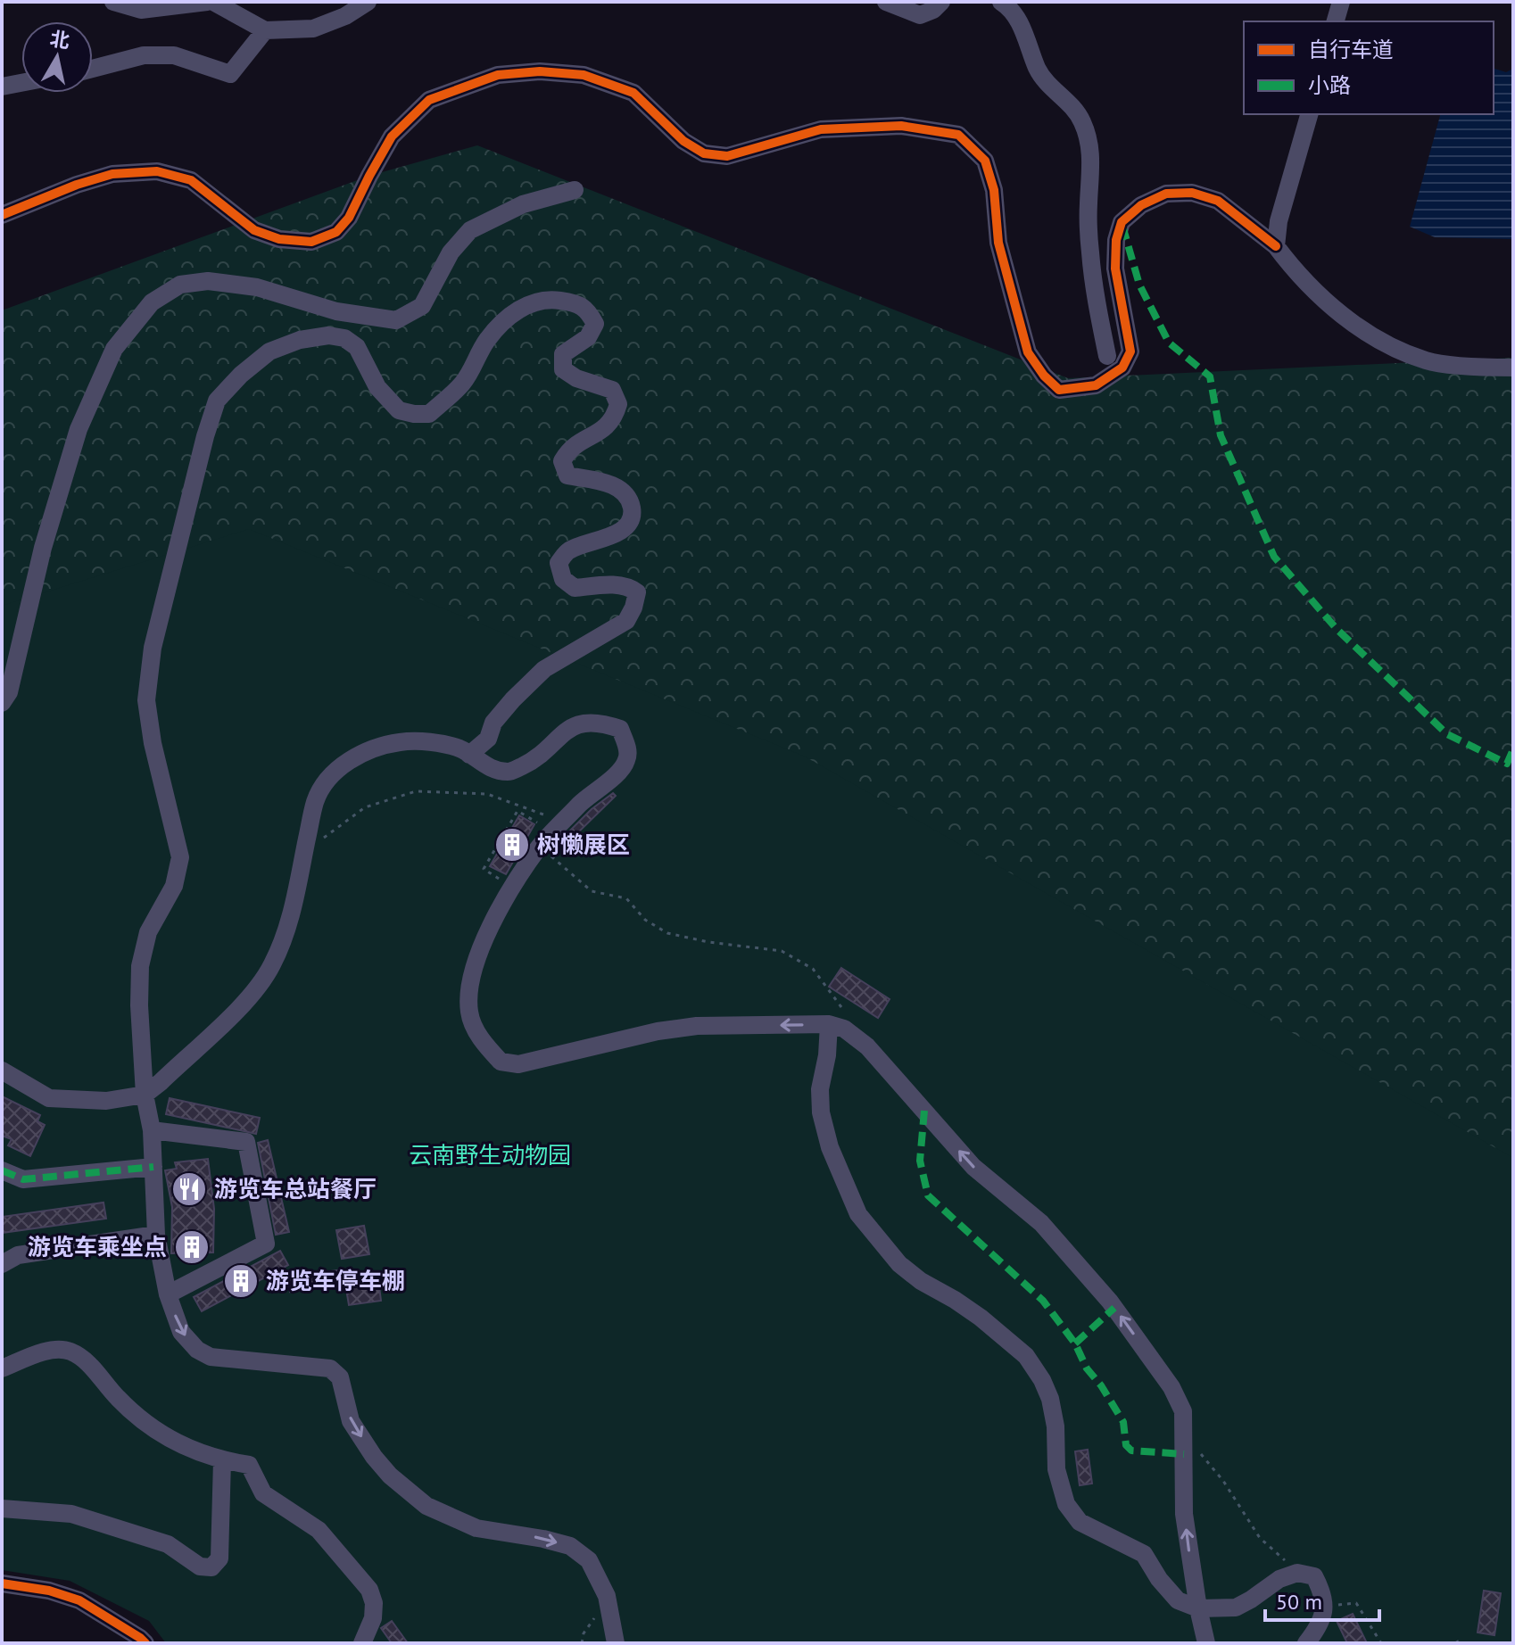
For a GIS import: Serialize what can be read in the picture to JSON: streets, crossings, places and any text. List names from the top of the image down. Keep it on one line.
{"parks":["云南野生动物园"],"places":{"building":["树懒展区","游览车乘坐点","游览车停车棚"],"restaurant":["游览车总站餐厅"]},"legend":["自行车道","小路"],"scale_bar":"50 m","north":"top"}
